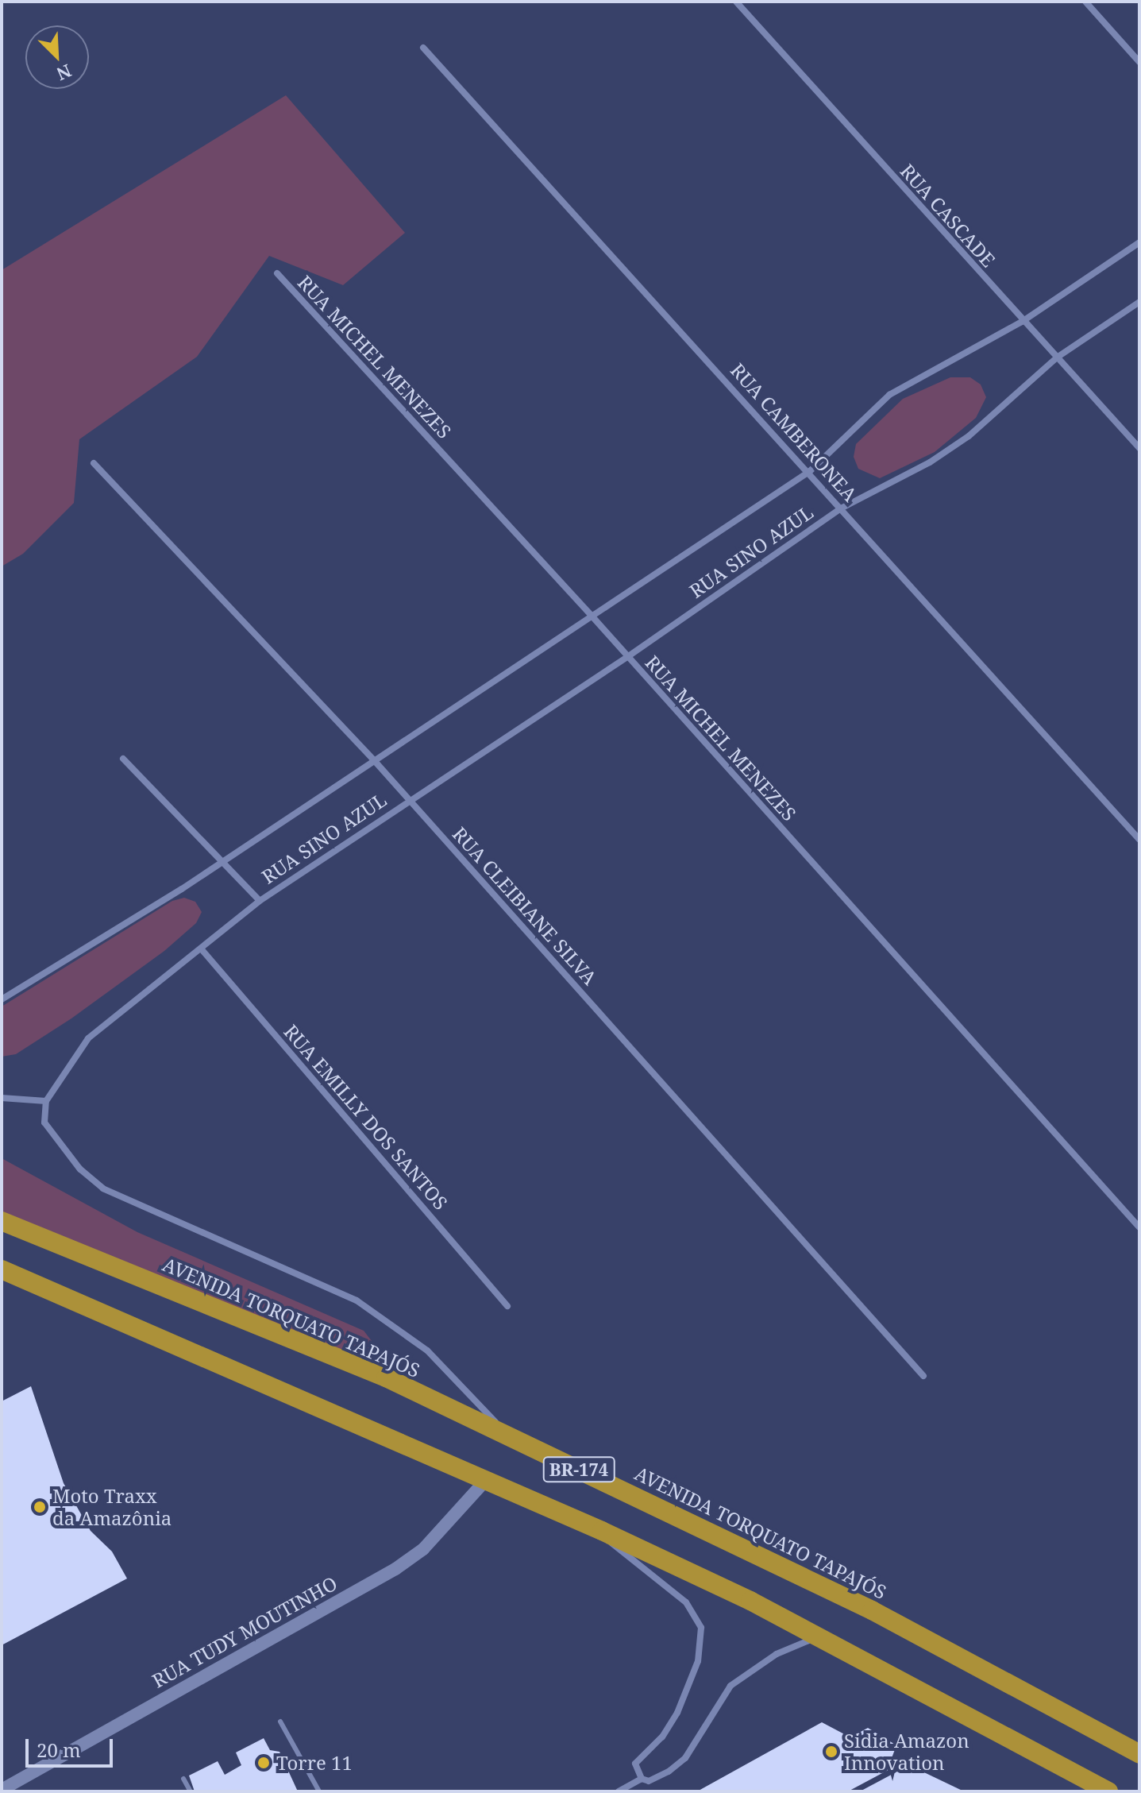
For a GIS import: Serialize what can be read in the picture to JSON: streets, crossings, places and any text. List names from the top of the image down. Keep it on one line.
{"streets":{"highway":["AVENIDA TORQUATO TAPAJÓS","BR-174"],"street":["RUA CASCADE","RUA MICHEL MENEZES","RUA CAMBERONEA","RUA SINO AZUL","RUA CLEIBIANE SILVA","RUA EMILLY DOS SANTOS","RUA TUDY MOUTINHO"]},"crossings":[["RUA CASCADE","RUA SINO AZUL"],["RUA MICHEL MENEZES","RUA SINO AZUL"],["RUA CAMBERONEA","RUA SINO AZUL"],["RUA SINO AZUL","RUA CLEIBIANE SILVA"],["RUA SINO AZUL","RUA EMILLY DOS SANTOS"],["BR-174","RUA TUDY MOUTINHO"]],"places":["Moto Traxx da Amazônia","Sidia Amazon Innovation","Torre 11"],"scale_bar":"20 m","north":"bottom right"}
